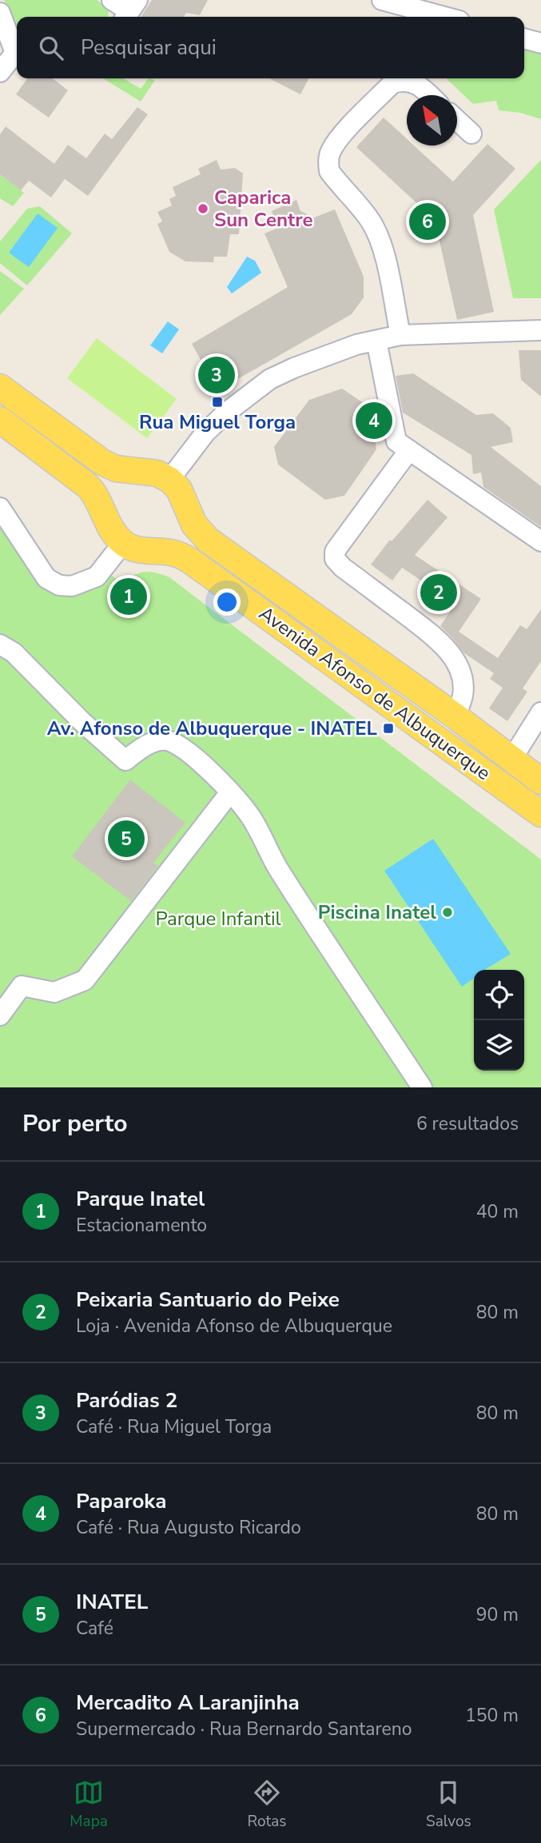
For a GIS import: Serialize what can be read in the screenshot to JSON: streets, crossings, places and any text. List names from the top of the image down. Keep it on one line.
{"streets":{"main road":["Avenida Afonso de Albuquerque"]},"parks":["Parque Infantil"],"places":{"other":["Caparica Sun Centre","Piscina Inatel"],"transit":["Rua Miguel Torga","Av. Afonso de Albuquerque - INATEL"]},"north":"top left","page":{"search":"Pesquisar aqui","pins":["6","3","4","2","1","5"],"heading":["Por perto","6 resultados"],"list":[{"mark":"1","name":"Parque Inatel","note":"Estacionamento","value":"40 m"},{"mark":"2","name":"Peixaria Santuario do Peixe","note":"Loja · Avenida Afonso de Albuquerque","value":"80 m"},{"mark":"3","name":"Paródias 2","note":"Café · Rua Miguel Torga","value":"80 m"},{"mark":"4","name":"Paparoka","note":"Café · Rua Augusto Ricardo","value":"80 m"},{"mark":"5","name":"INATEL","note":"Café","value":"90 m"},{"mark":"6","name":"Mercadito A Laranjinha","note":"Supermercado · Rua Bernardo Santareno","value":"150 m"}],"nav":["Mapa","Rotas","Salvos"]}}
